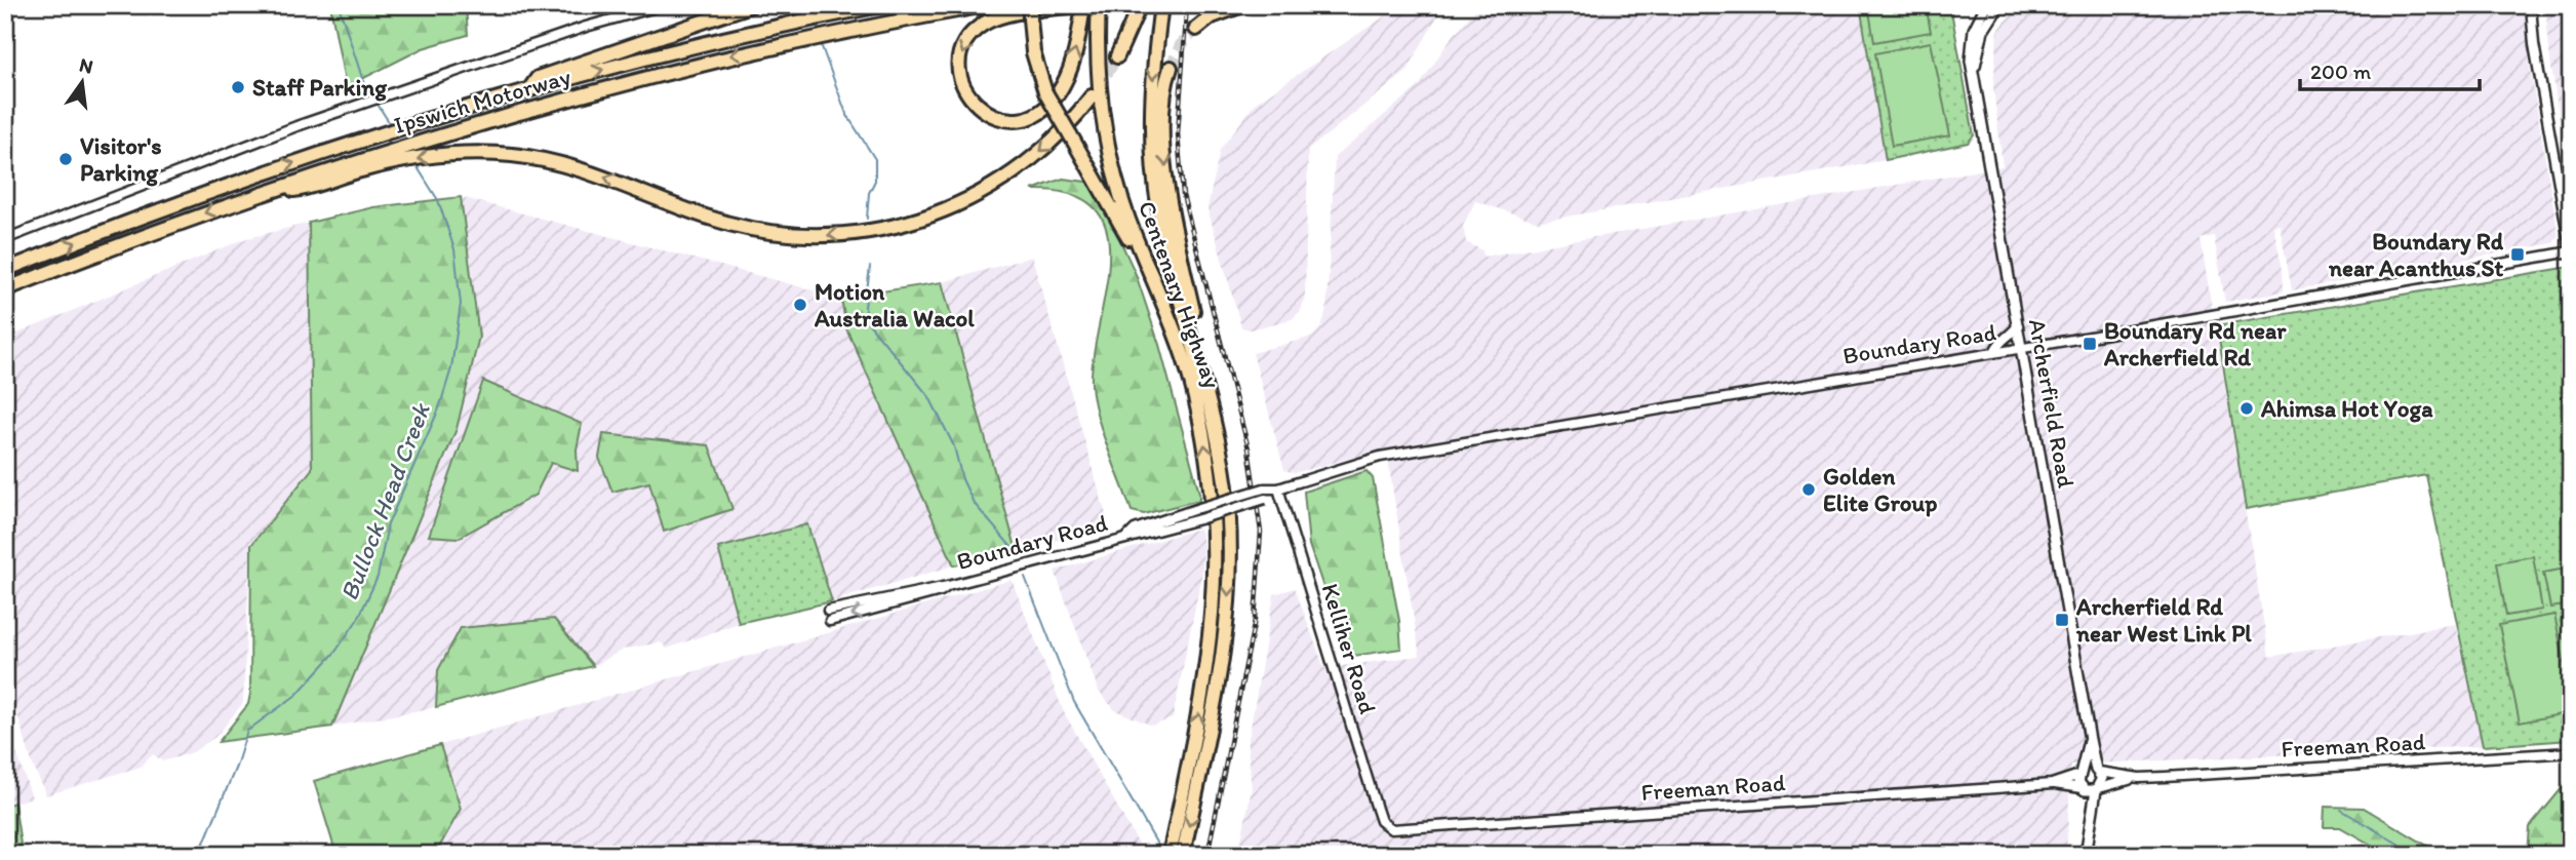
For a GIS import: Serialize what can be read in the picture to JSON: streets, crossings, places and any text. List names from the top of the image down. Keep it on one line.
{"streets":{"highway":["Ipswich Motorway","Centenary Highway"],"main road":["Archerfield Road"],"street":["Boundary Road","Kelliher Road","Freeman Road"]},"crossings":[["Boundary Road","Archerfield Road"],["Boundary Road","Kelliher Road"],["Archerfield Road","Freeman Road"],["Kelliher Road","Freeman Road"]],"water":["Bullock Head Creek"],"places":{"other":["Staff Parking","Visitor's Parking","Motion Australia Wacol","Ahimsa Hot Yoga","Golden Elite Group"],"transit":["Boundary Rd near Acanthus St","Boundary Rd near Archerfield Rd","Archerfield Rd near West Link Pl"]},"scale_bar":"200 m","north":"top"}
